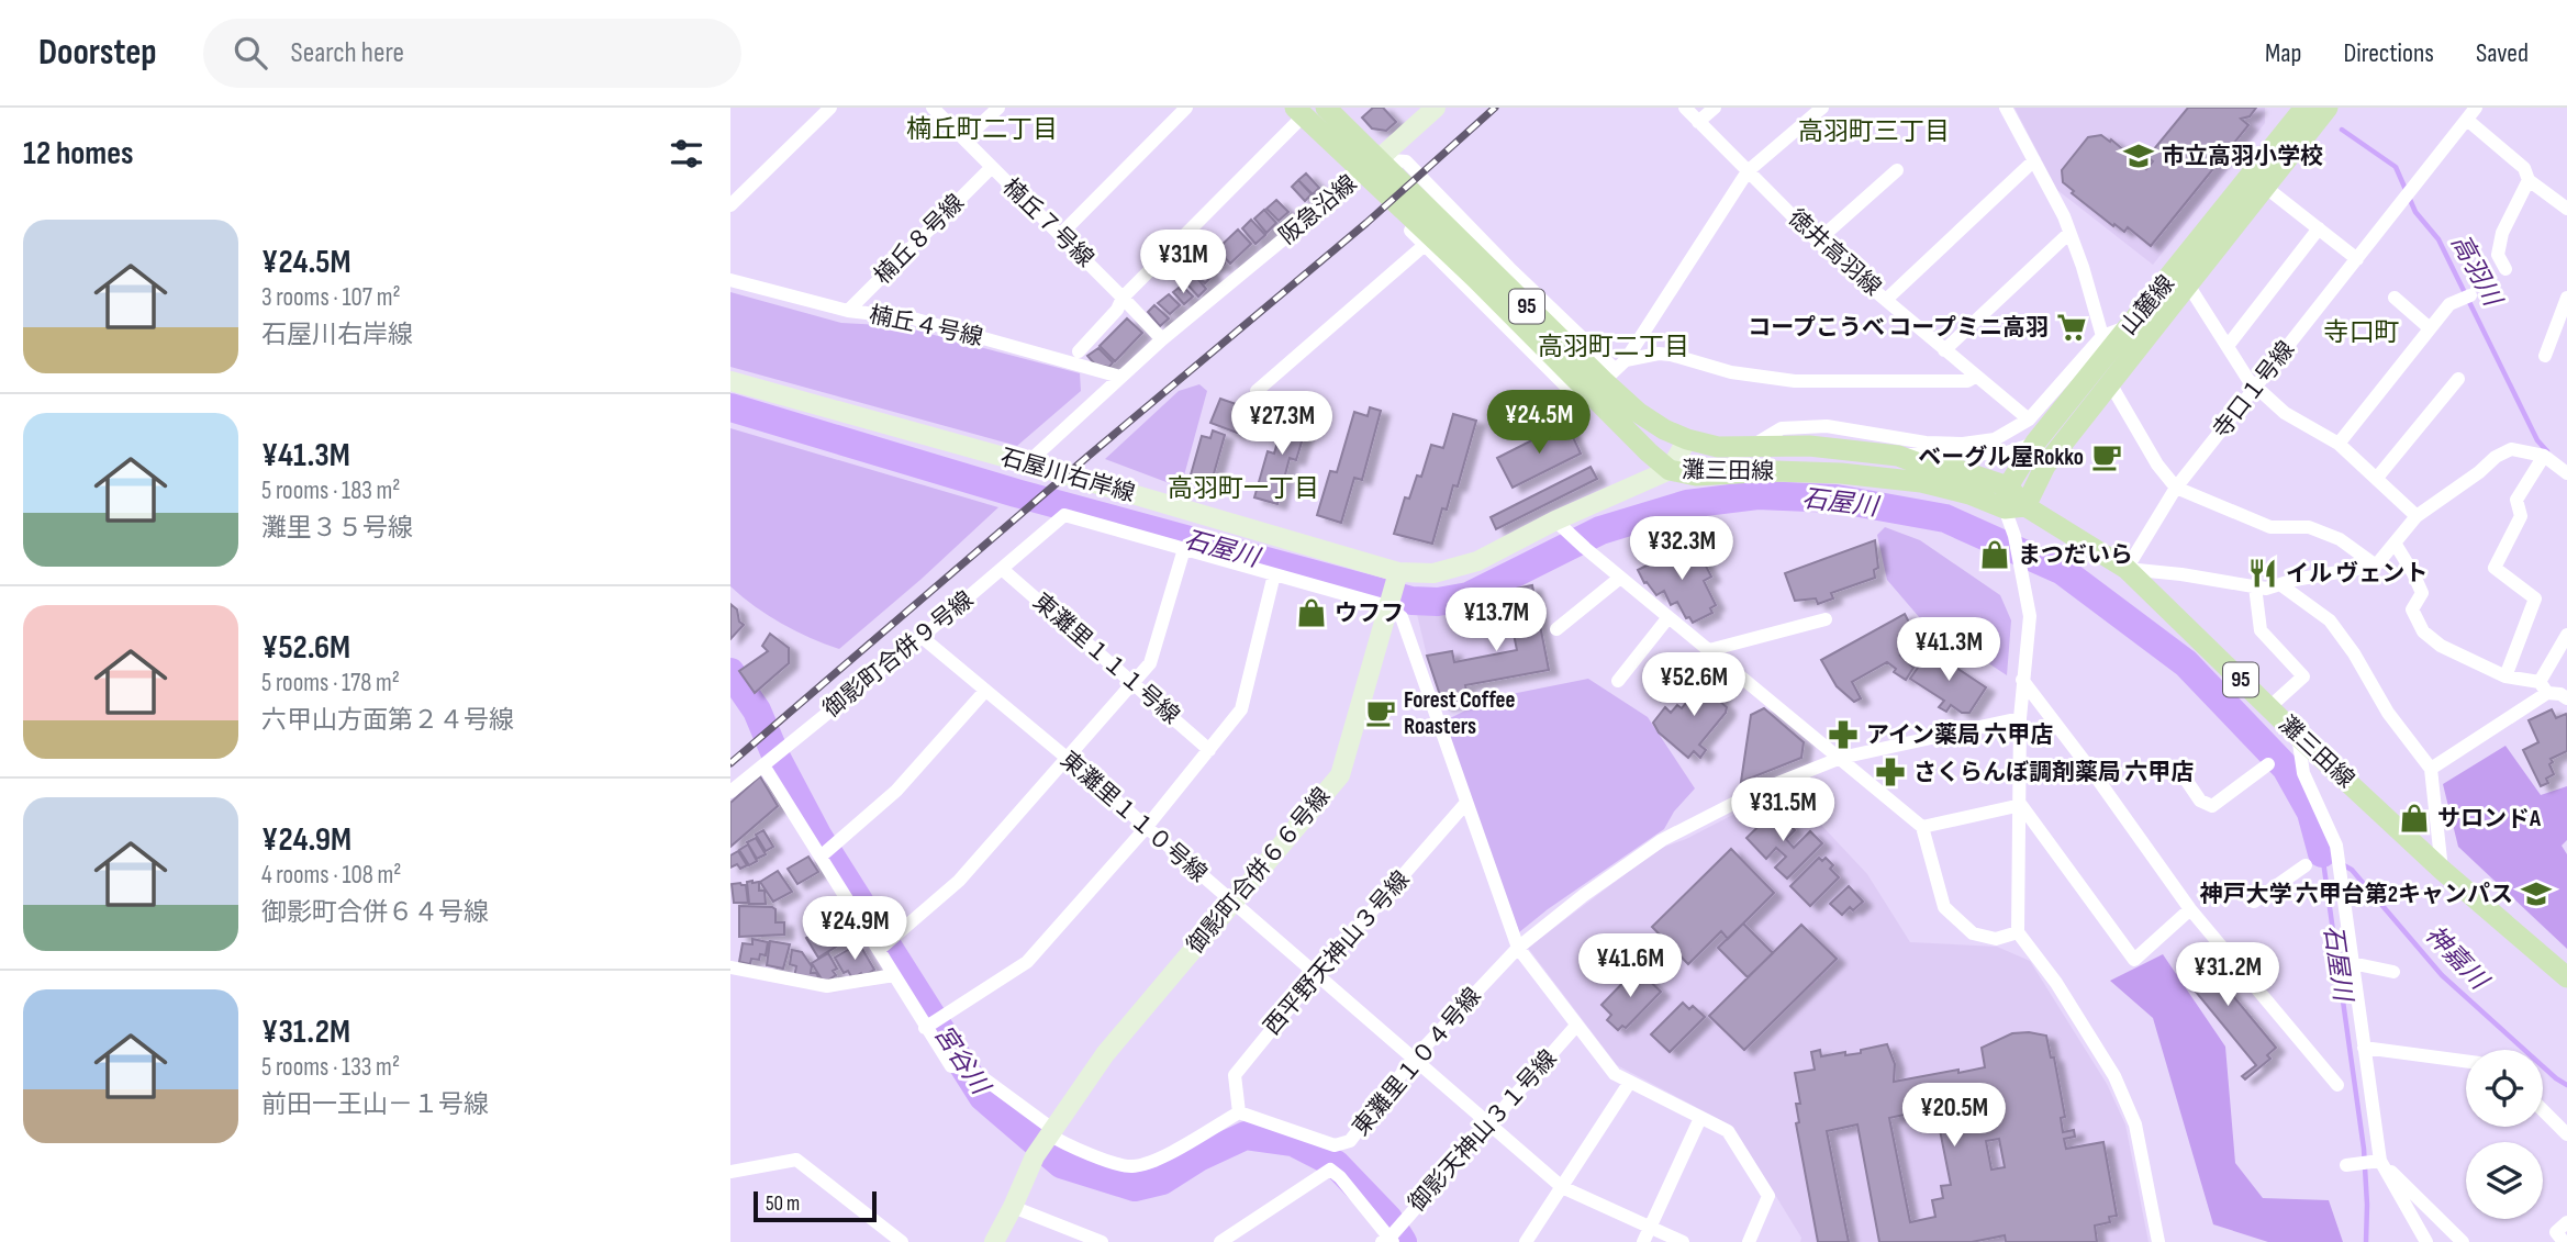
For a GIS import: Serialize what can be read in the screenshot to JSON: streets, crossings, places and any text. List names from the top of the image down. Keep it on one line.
{"streets":{"main road":["山麓線","95","灘三田線"],"street":["阪急沿線","楠丘７号線","楠丘８号線","徳井高羽線","楠丘４号線","寺口１号線","石屋川右岸線","御影町合併９号線","東灘里１１１号線","東灘里１１０号線","御影町合併６６号線","西平野天神山３号線","東灘里１０４号線","御影天神山３１号線"]},"crossings":[["阪急沿線","楠丘７号線"],["阪急沿線","楠丘４号線"],["阪急沿線","灘三田線"],["阪急沿線","石屋川右岸線"],["楠丘７号線","楠丘８号線"],["楠丘８号線","楠丘４号線"],["山麓線","灘三田線"],["寺口１号線","灘三田線"],["灘三田線","石屋川右岸線"],["石屋川右岸線","御影町合併６６号線"],["御影町合併９号線","東灘里１１１号線"],["御影町合併９号線","東灘里１１０号線"],["東灘里１１０号線","御影町合併６６号線"],["東灘里１１０号線","西平野天神山３号線"],["東灘里１１０号線","東灘里１０４号線"],["東灘里１１０号線","御影天神山３１号線"],["西平野天神山３号線","東灘里１０４号線"]],"districts":["楠丘町二丁目","高羽町三丁目","寺口町","高羽町二丁目","高羽町一丁目"],"water":["高羽川","石屋川","神嘉川","宮谷川"],"places":{"school or university":["市立高羽小学校","神戸大学 六甲台第2キャンパス"],"supermarket":["コープこうべ コープミニ高羽"],"cafe":["ベーグル屋Rokko","Forest Coffee Roasters"],"shop":["まつだいら","ウフフ","サロンドA"],"restaurant":["イル ヴェント"],"pharmacy":["アイン薬局 六甲店","さくらんぼ調剤薬局 六甲店"]},"scale_bar":"50 m","page":{"header":"Doorstep","search":"Search here","nav":["Map","Directions","Saved"],"heading":"12 homes","list":[{"name":"¥24.5M","note":"3 rooms · 107 m² · 石屋川右岸線"},{"name":"¥41.3M","note":"5 rooms · 183 m² · 灘里３５号線"},{"name":"¥52.6M","note":"5 rooms · 178 m² · 六甲山方面第２４号線"},{"name":"¥24.9M","note":"4 rooms · 108 m² · 御影町合併６４号線"},{"name":"¥31.2M","note":"5 rooms · 133 m² · 前田一王山－１号線"}],"price":["¥31M","¥24.5M","¥27.3M","¥32.3M","¥13.7M","¥41.3M","¥52.6M","¥31.5M","¥24.9M","¥41.6M","¥31.2M","¥20.5M"],"scale":"50 m"}}
